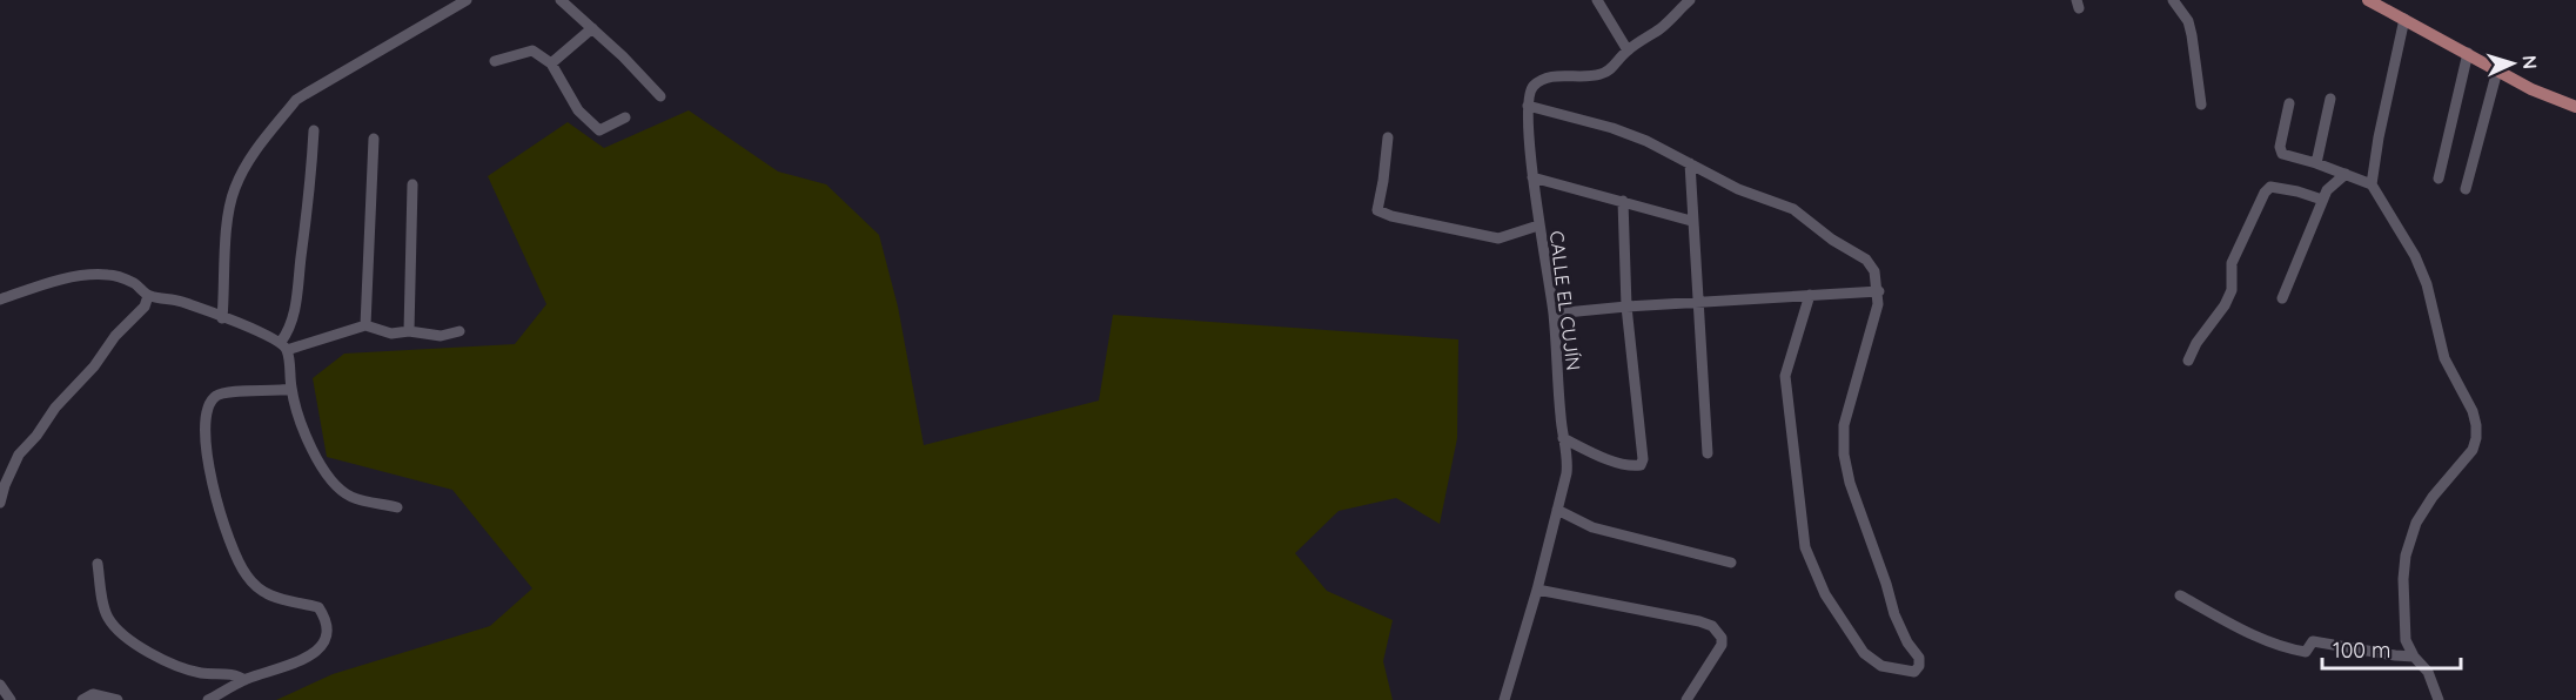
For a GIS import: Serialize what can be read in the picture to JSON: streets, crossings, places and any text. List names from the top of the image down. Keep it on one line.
{"streets":{"street":["CALLE EL CUJÍN"]},"scale_bar":"100 m","north":"right"}
